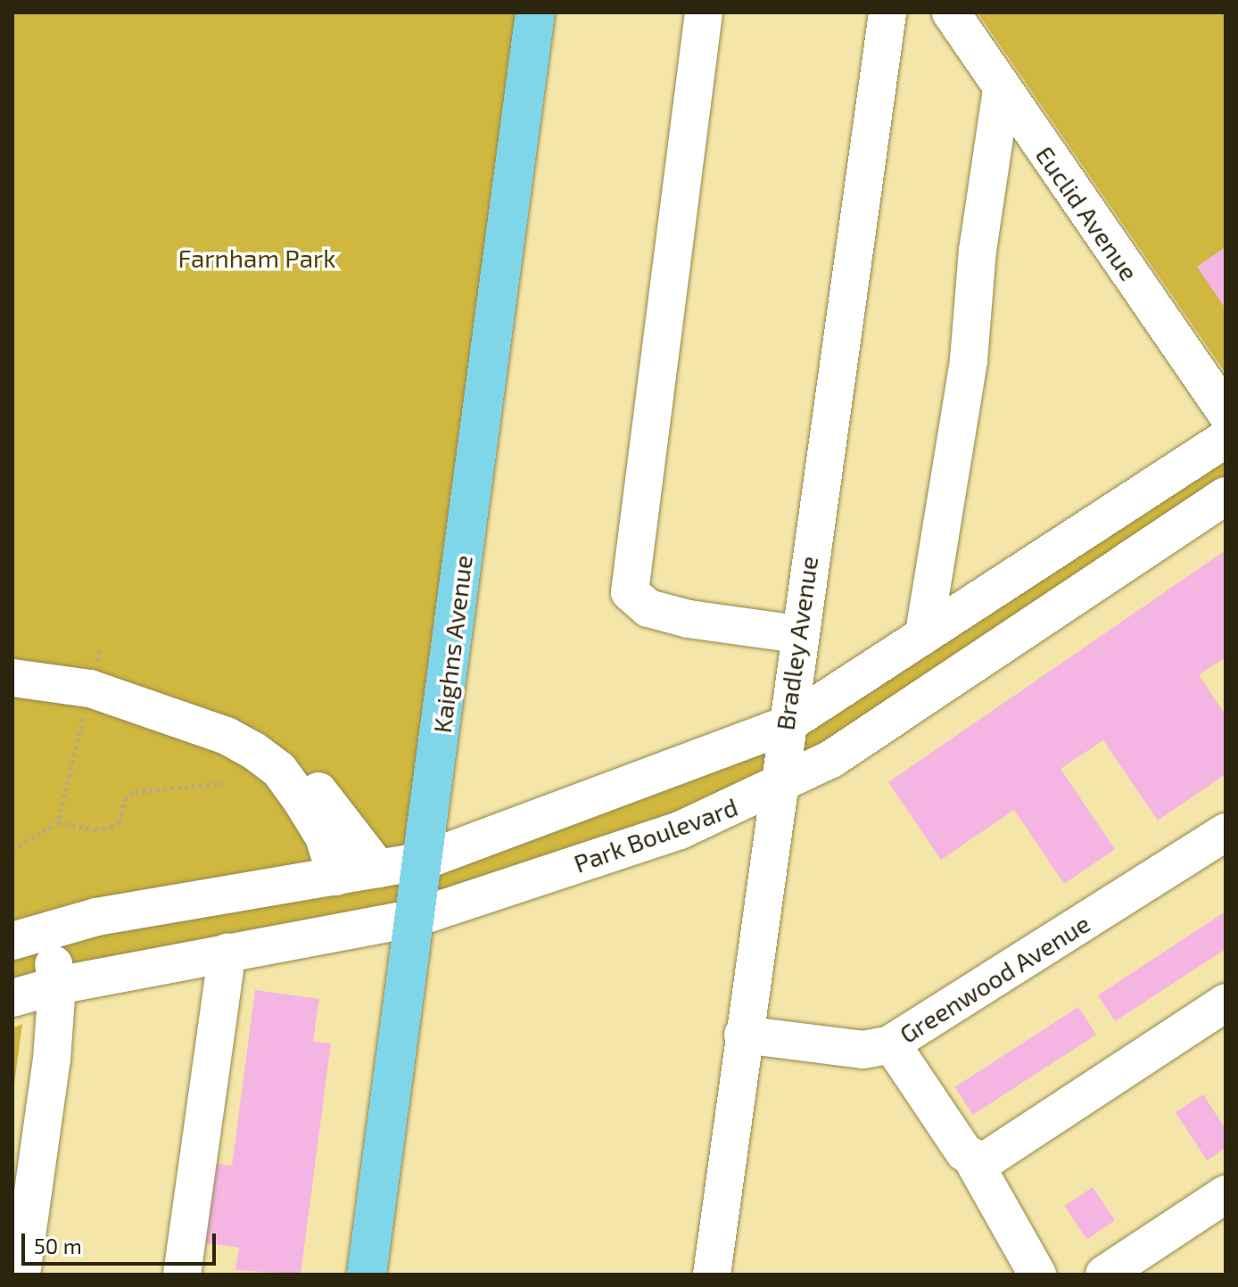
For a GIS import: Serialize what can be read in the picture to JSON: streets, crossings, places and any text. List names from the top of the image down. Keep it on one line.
{"streets":{"main road":["Kaighns Avenue"],"street":["Euclid Avenue","Bradley Avenue","Park Boulevard","Greenwood Avenue"]},"crossings":[["Bradley Avenue","Park Boulevard"],["Bradley Avenue","Greenwood Avenue"],["Kaighns Avenue","Park Boulevard"]],"parks":["Farnham Park"],"scale_bar":"50 m"}
